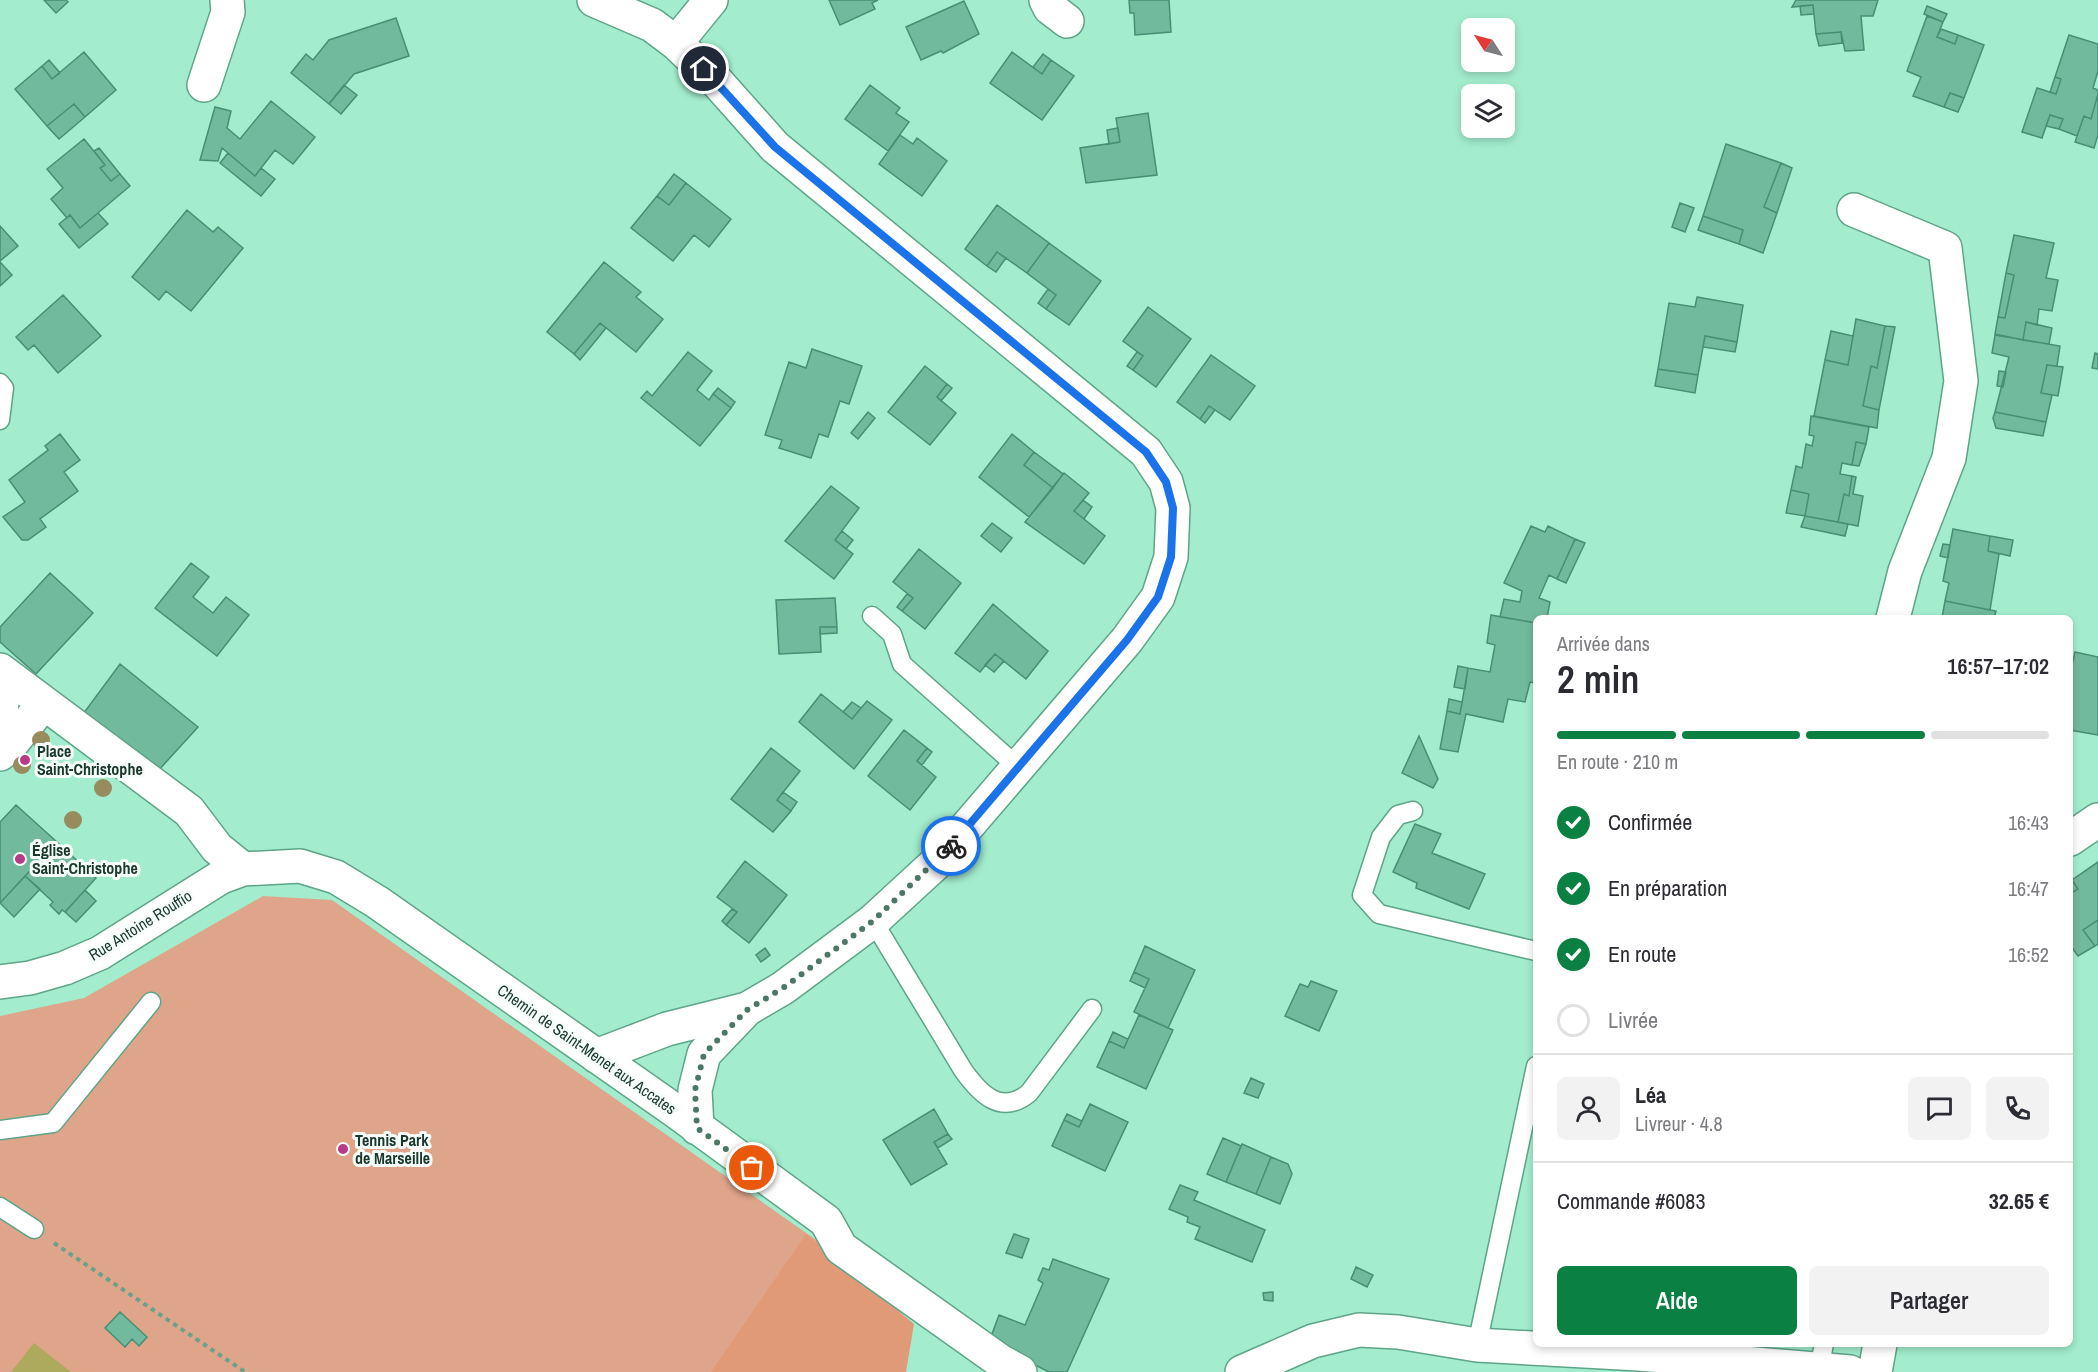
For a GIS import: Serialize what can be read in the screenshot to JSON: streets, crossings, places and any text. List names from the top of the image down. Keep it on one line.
{"streets":{"street":["Rue Antoine Rouffio","Chemin de Saint-Menet aux Accates"]},"crossings":[["Rue Antoine Rouffio","Chemin de Saint-Menet aux Accates"]],"places":["Place Saint-Christophe","Église Saint-Christophe","Tennis Park de Marseille"],"north":"top left","page":{"heading":["2 min","Arrivée dans","16:57–17:02"],"panel":["Léa","Livreur · 4.8","Commande #6083","32.65 €"],"bar":"En route · 210 m","list":[["Confirmée","16:43"],["En préparation","16:47"],["En route","16:52"],"Livrée"],"buttons":["Aide","Partager"]}}
